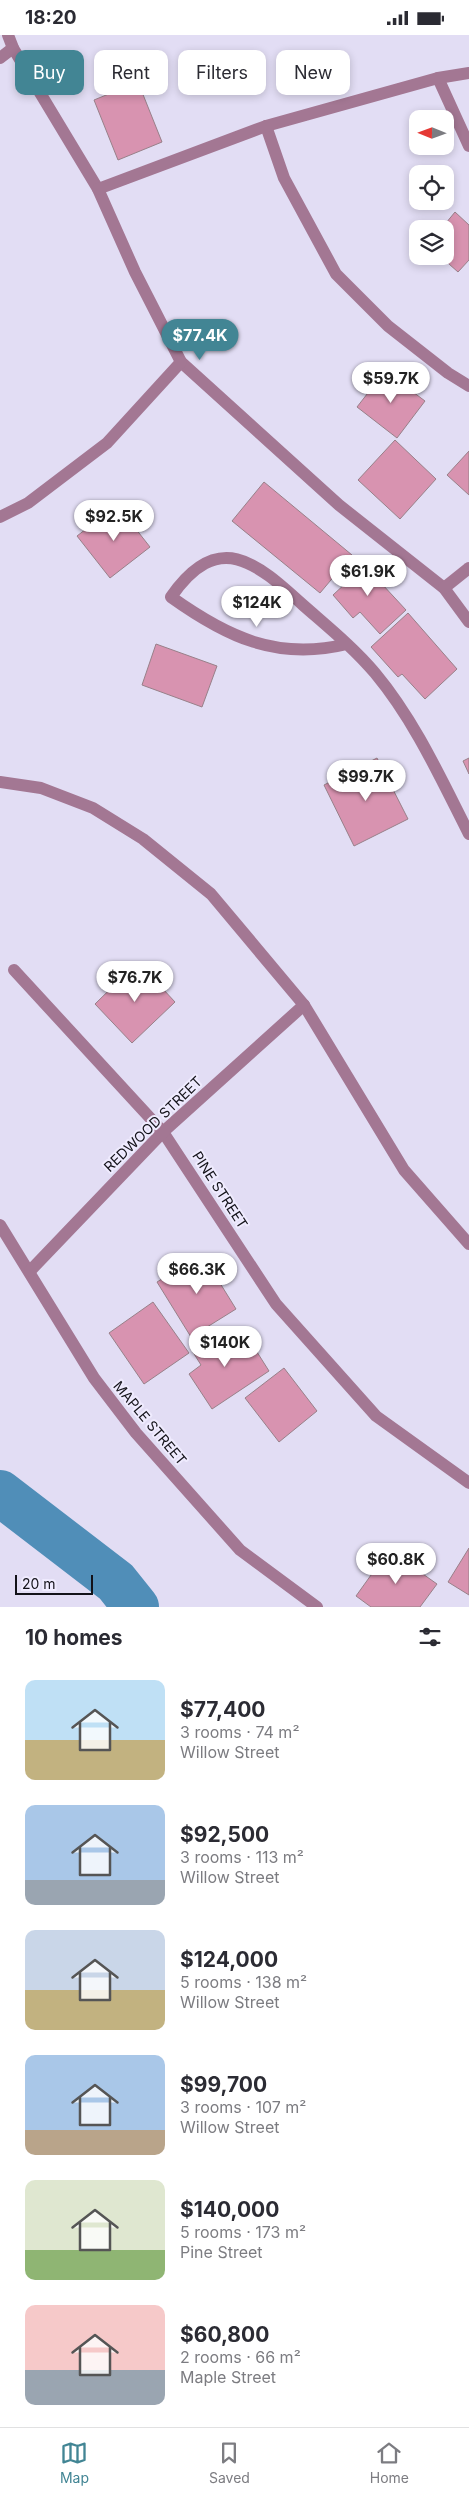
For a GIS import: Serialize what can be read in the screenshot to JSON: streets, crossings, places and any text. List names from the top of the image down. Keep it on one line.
{"streets":{"street":["REDWOOD STREET","PINE STREET","MAPLE STREET"]},"crossings":[["REDWOOD STREET","PINE STREET"],["REDWOOD STREET","MAPLE STREET"]],"scale_bar":"20 m","north":"left","page":{"status":"18:20","chip":["Buy","Rent","Filters","New"],"price":["$77.4K","$59.7K","$92.5K","$61.9K","$124K","$99.7K","$76.7K","$66.3K","$140K","$60.8K"],"scale":"20 m","heading":"10 homes","list":[{"name":"$77,400","note":"3 rooms · 74 m² · Willow Street"},{"name":"$92,500","note":"3 rooms · 113 m² · Willow Street"},{"name":"$124,000","note":"5 rooms · 138 m² · Willow Street"},{"name":"$99,700","note":"3 rooms · 107 m² · Willow Street"},{"name":"$140,000","note":"5 rooms · 173 m² · Pine Street"},{"name":"$60,800","note":"2 rooms · 66 m² · Maple Street"}],"tabs":["Map","Saved","Home"]}}
